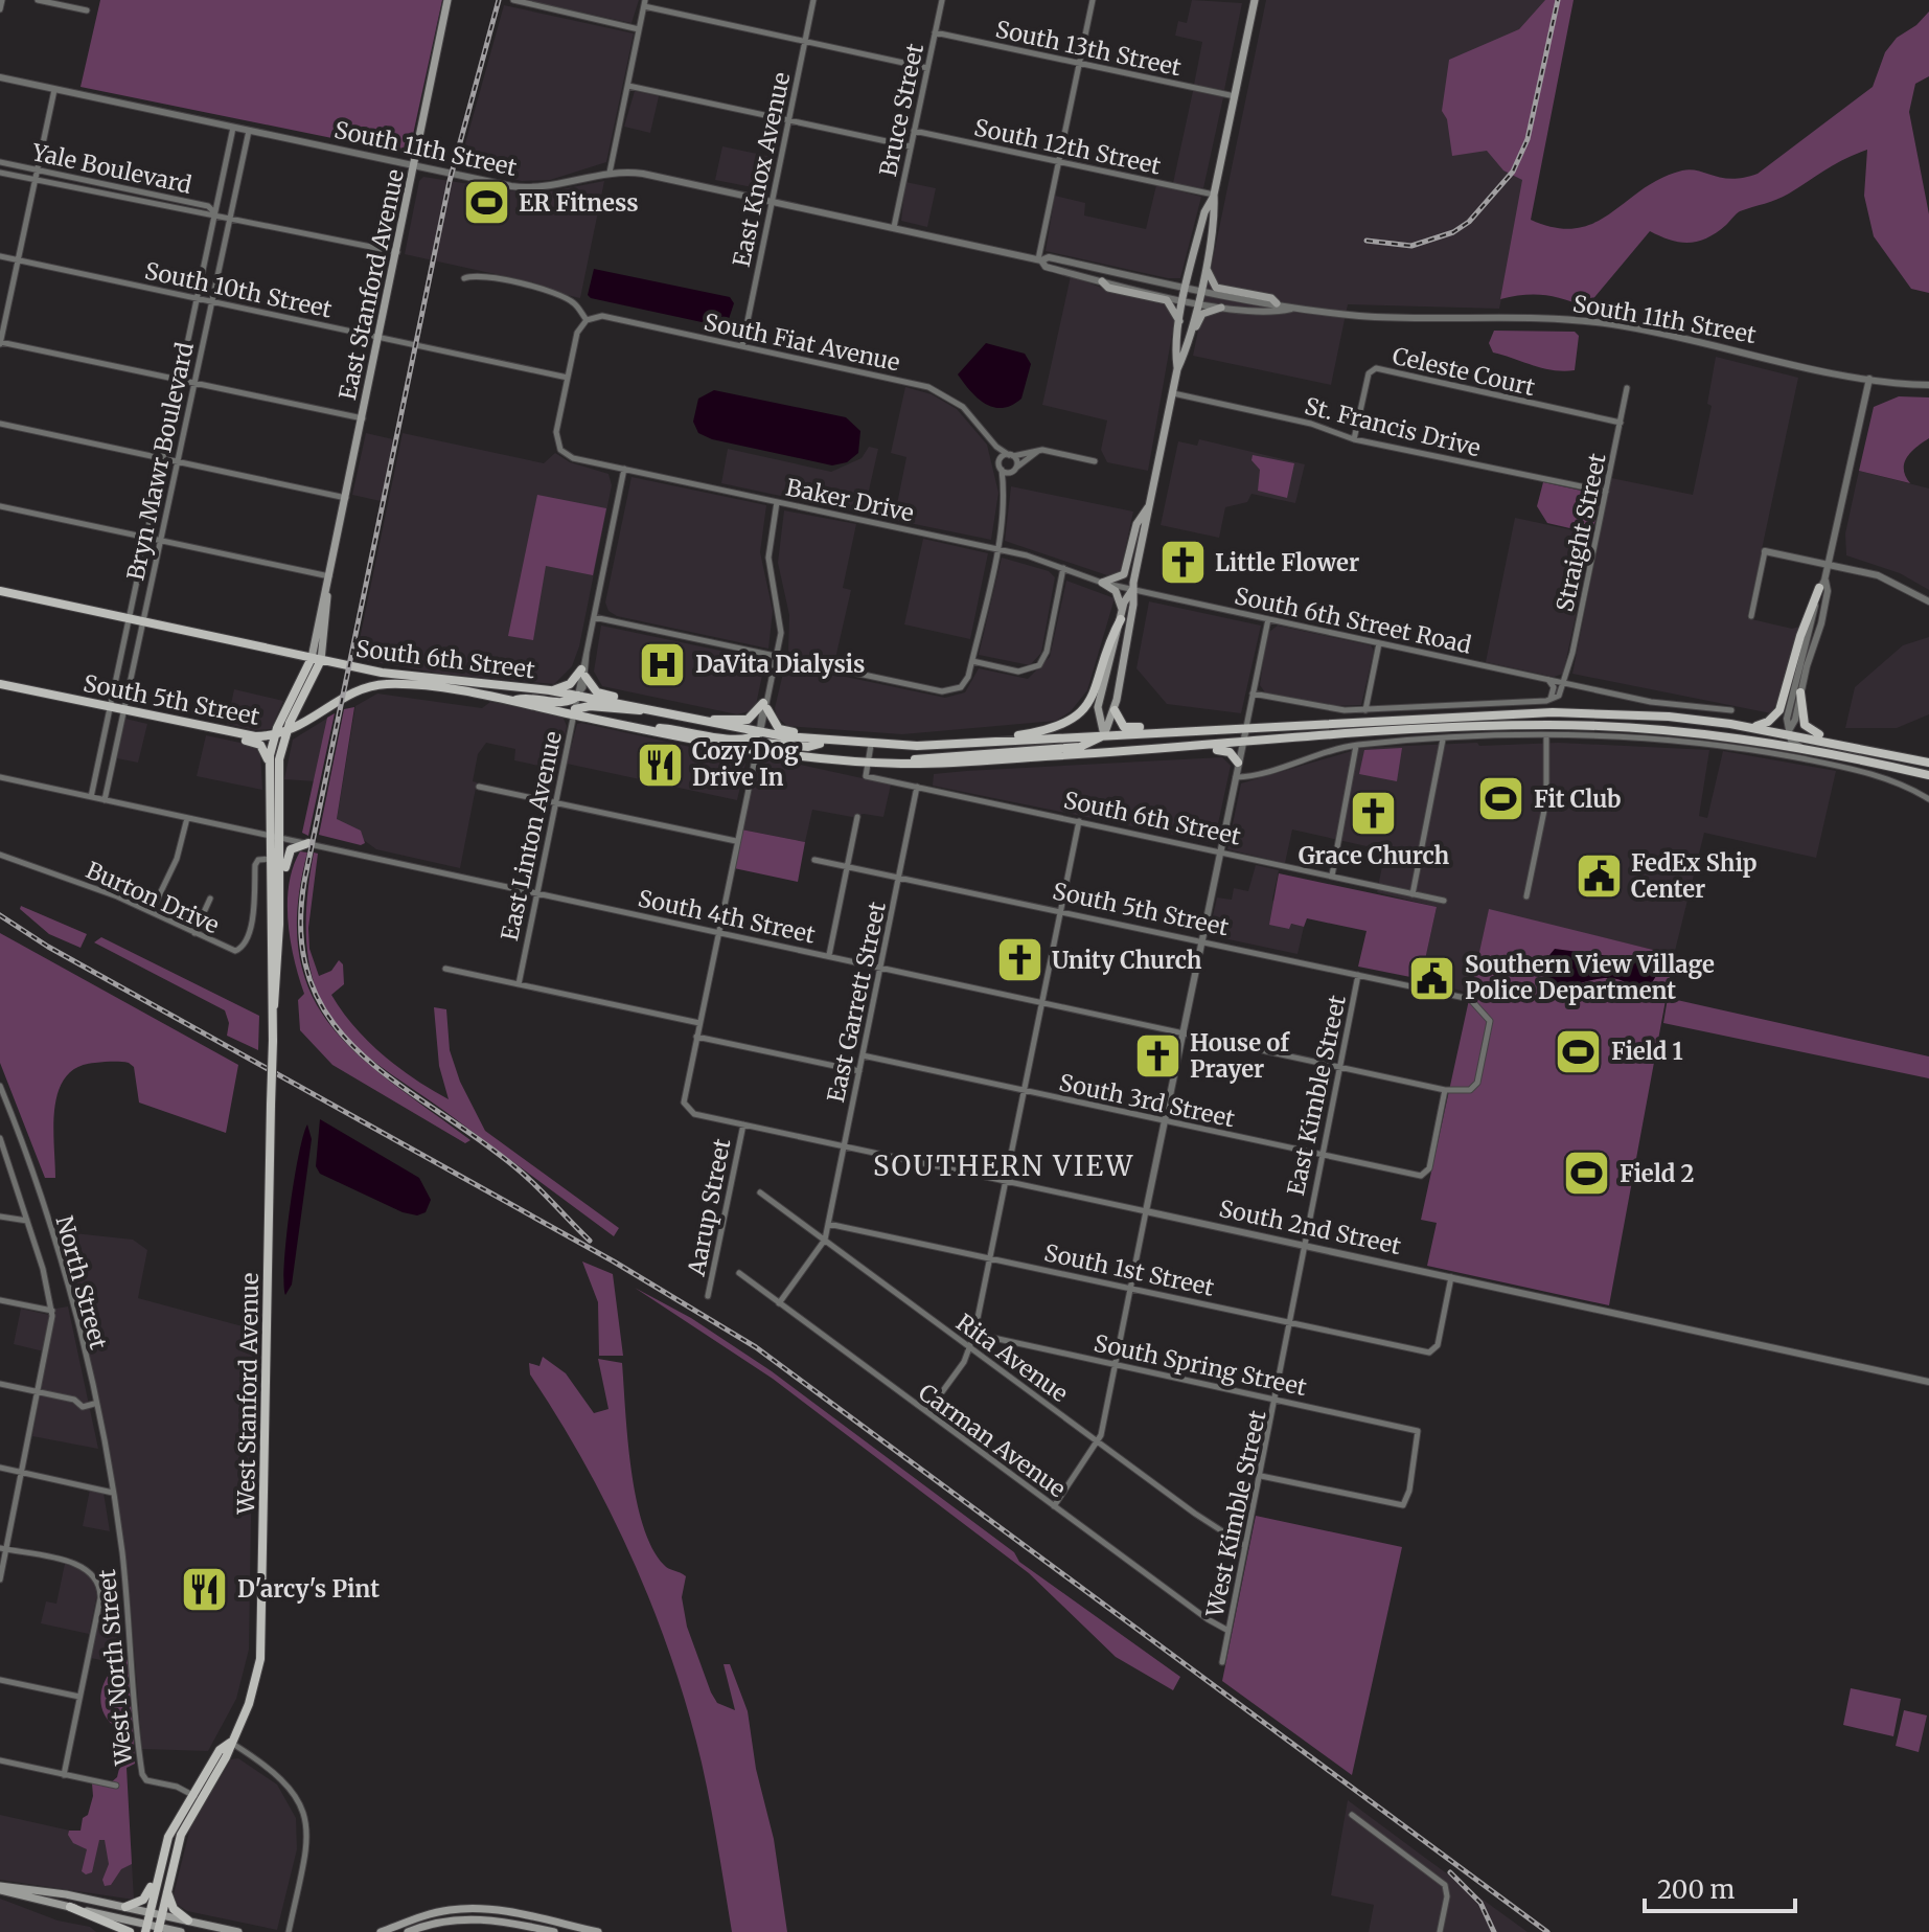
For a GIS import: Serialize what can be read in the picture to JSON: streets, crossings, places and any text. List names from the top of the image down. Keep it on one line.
{"streets":{"main road":["East Stanford Avenue","South 6th Street","South 5th Street","West Stanford Avenue"],"street":["South 13th Street","Bruce Street","South 12th Street","South 11th Street","Yale Boulevard","East Knox Avenue","South 10th Street","South Fiat Avenue","Celeste Court","St. Francis Drive","Bryn Mawr Boulevard","Baker Drive","Straight Street","South 6th Street Road","East Linton Avenue","Burton Drive","South 4th Street","East Garrett Street","East Kimble Street","South 3rd Street","Aarup Street","South 2nd Street","South 1st Street","North Street","Rita Avenue","South Spring Street","Carman Avenue","West Kimble Street","West North Street"]},"crossings":[["South 13th Street","Bruce Street"],["Bruce Street","South 12th Street"],["Bruce Street","South 11th Street"],["South 11th Street","East Knox Avenue"],["South 11th Street","East Stanford Avenue"],["South 11th Street","Bryn Mawr Boulevard"],["Yale Boulevard","East Stanford Avenue"],["Yale Boulevard","Bryn Mawr Boulevard"],["East Knox Avenue","South Fiat Avenue"],["East Stanford Avenue","South 10th Street"],["East Stanford Avenue","South 6th Street"],["East Stanford Avenue","South 5th Street"],["East Stanford Avenue","Burton Drive"],["East Stanford Avenue","South 4th Street"],["East Stanford Avenue","West Stanford Avenue"],["South 10th Street","Bryn Mawr Boulevard"],["South 10th Street","Baker Drive"],["Celeste Court","St. Francis Drive"],["Celeste Court","Straight Street"],["St. Francis Drive","Straight Street"],["Bryn Mawr Boulevard","South 6th Street"],["Bryn Mawr Boulevard","South 5th Street"],["Bryn Mawr Boulevard","South 4th Street"],["Baker Drive","South 6th Street Road"],["Baker Drive","East Linton Avenue"],["Straight Street","South 6th Street Road"],["South 6th Street","South 5th Street"],["South 6th Street","East Linton Avenue"],["South 6th Street","East Garrett Street"],["South 5th Street","South 4th Street"],["South 5th Street","East Garrett Street"],["South 5th Street","East Kimble Street"],["South 5th Street","South 3rd Street"],["East Linton Avenue","South 4th Street"],["South 4th Street","East Garrett Street"],["South 4th Street","East Kimble Street"],["South 4th Street","South 3rd Street"],["East Garrett Street","South 3rd Street"],["East Garrett Street","South 2nd Street"],["East Garrett Street","South 1st Street"],["East Garrett Street","Rita Avenue"],["East Kimble Street","South 3rd Street"],["East Kimble Street","South 2nd Street"],["East Kimble Street","South 1st Street"],["East Kimble Street","West Kimble Street"],["Aarup Street","South 2nd Street"],["South 2nd Street","South 1st Street"],["South 1st Street","West Kimble Street"],["North Street","West North Street"],["Rita Avenue","West Kimble Street"],["South Spring Street","West Kimble Street"],["West Stanford Avenue","West North Street"],["Carman Avenue","West Kimble Street"]],"districts":["SOUTHERN VIEW"],"places":{"sports":["ER Fitness","Fit Club","Field 1","Field 2"],"church":["Little Flower","Grace Church","Unity Church","House of Prayer"],"hospital":["DaVita Dialysis"],"restaurant":["Cozy Dog Drive In","D'arcy's Pint"],"public building":["FedEx Ship Center","Southern View Village Police Department"]},"scale_bar":"200 m"}
